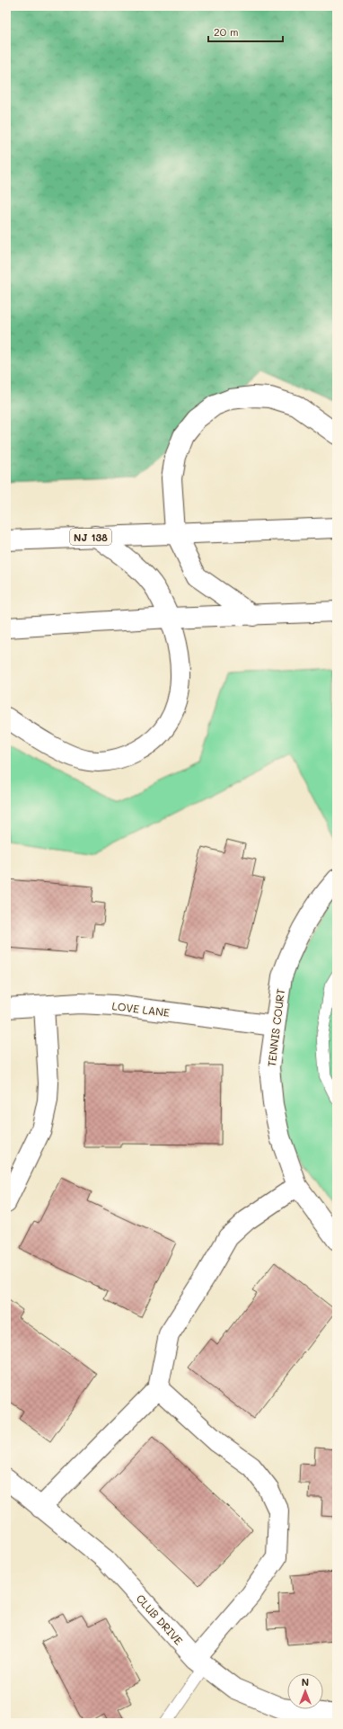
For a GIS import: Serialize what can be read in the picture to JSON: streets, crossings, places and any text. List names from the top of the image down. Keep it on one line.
{"streets":{"main road":["NJ 138","LOVE LANE","TENNIS COURT","CLUB DRIVE"]},"crossings":[["LOVE LANE","TENNIS COURT"]],"scale_bar":"20 m","north":"top"}
